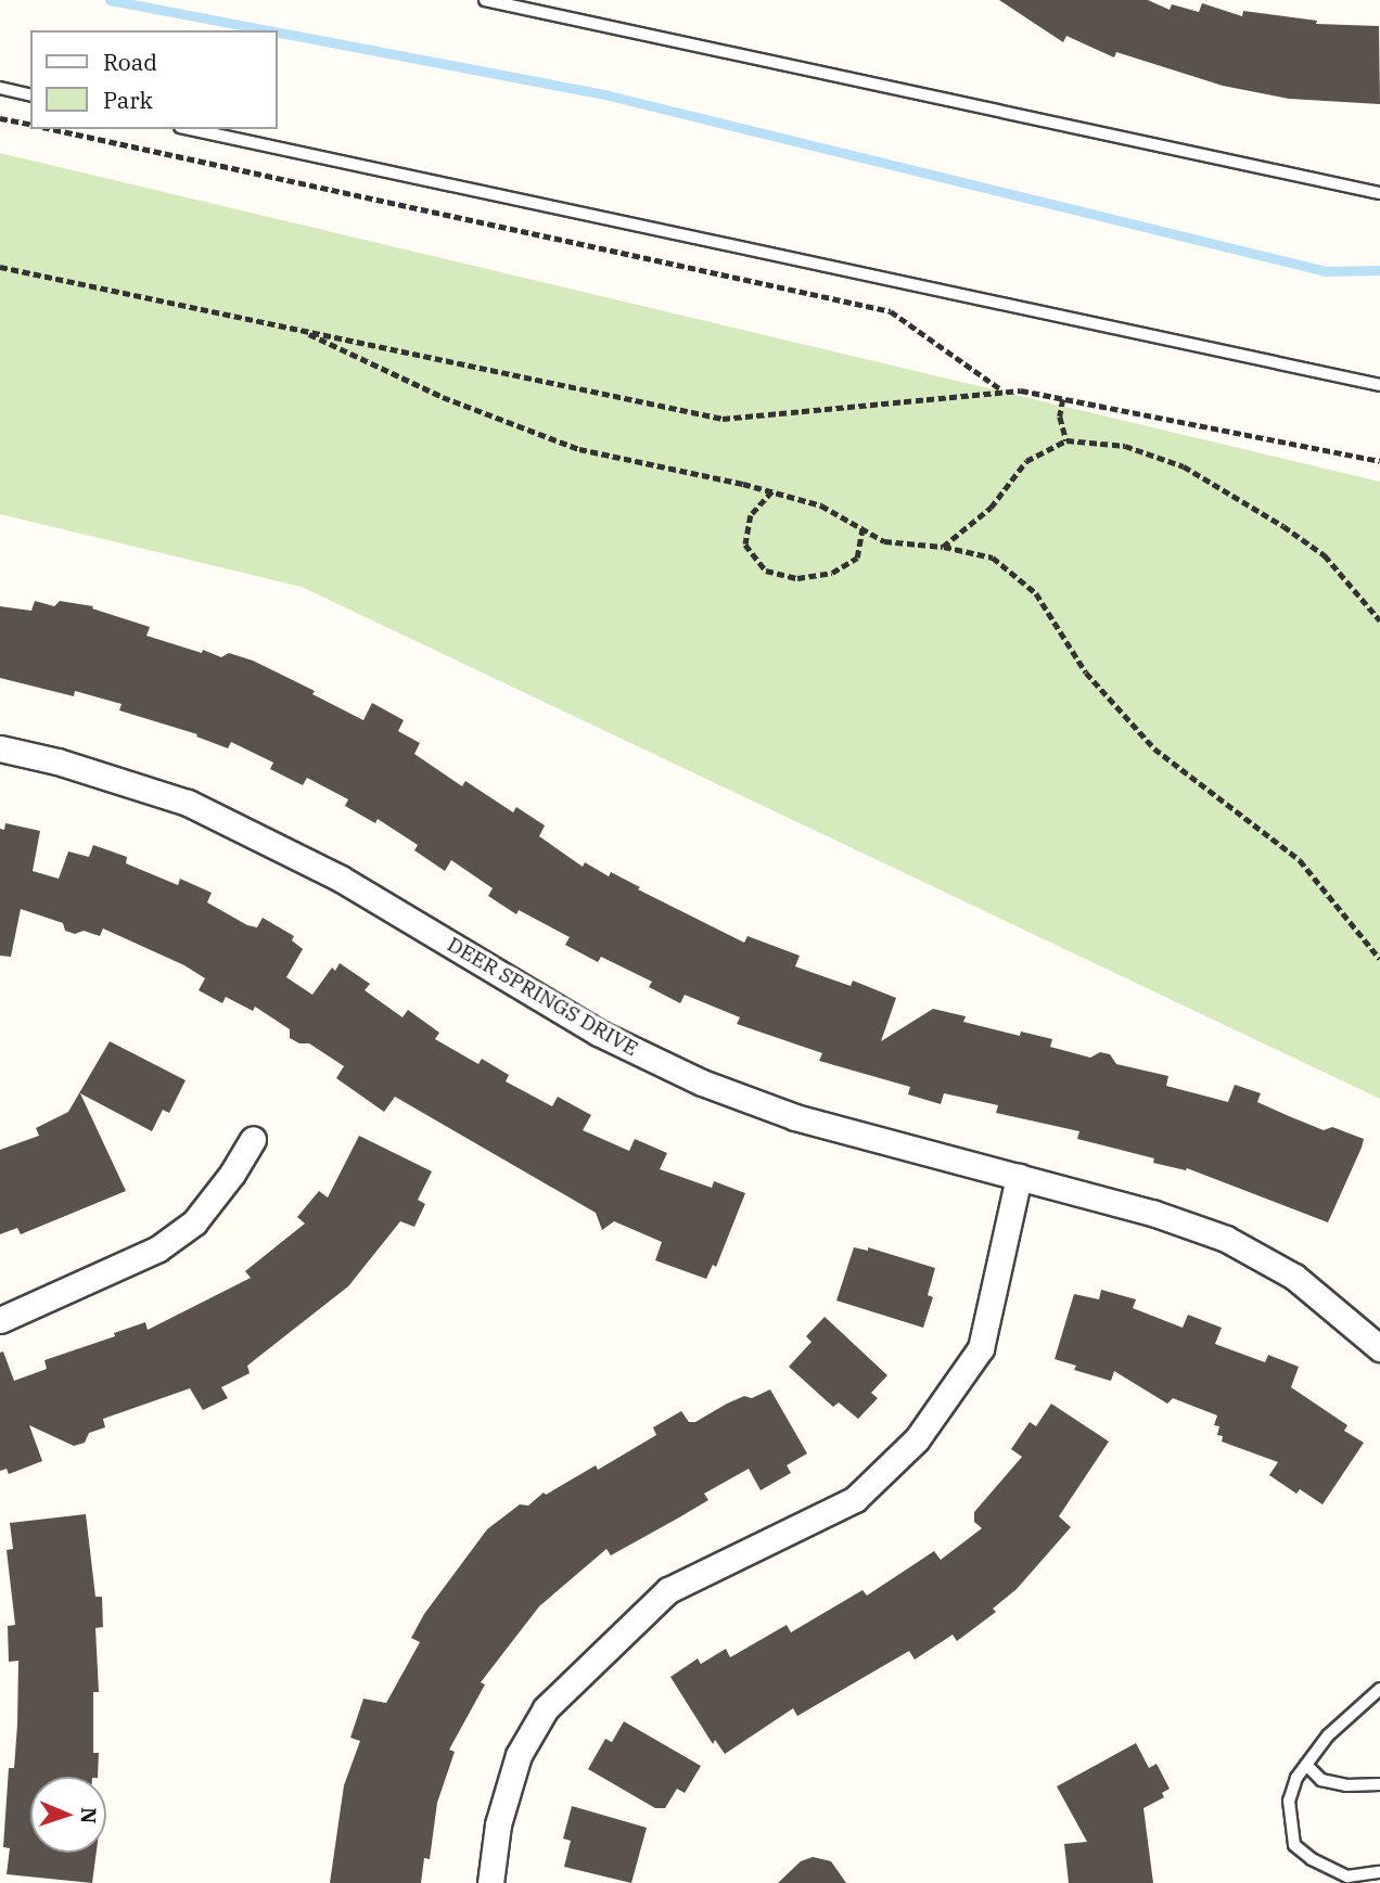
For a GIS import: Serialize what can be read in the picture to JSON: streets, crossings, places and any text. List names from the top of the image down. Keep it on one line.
{"streets":{"street":["DEER SPRINGS DRIVE"]},"legend":["Road","Park"],"north":"right"}
